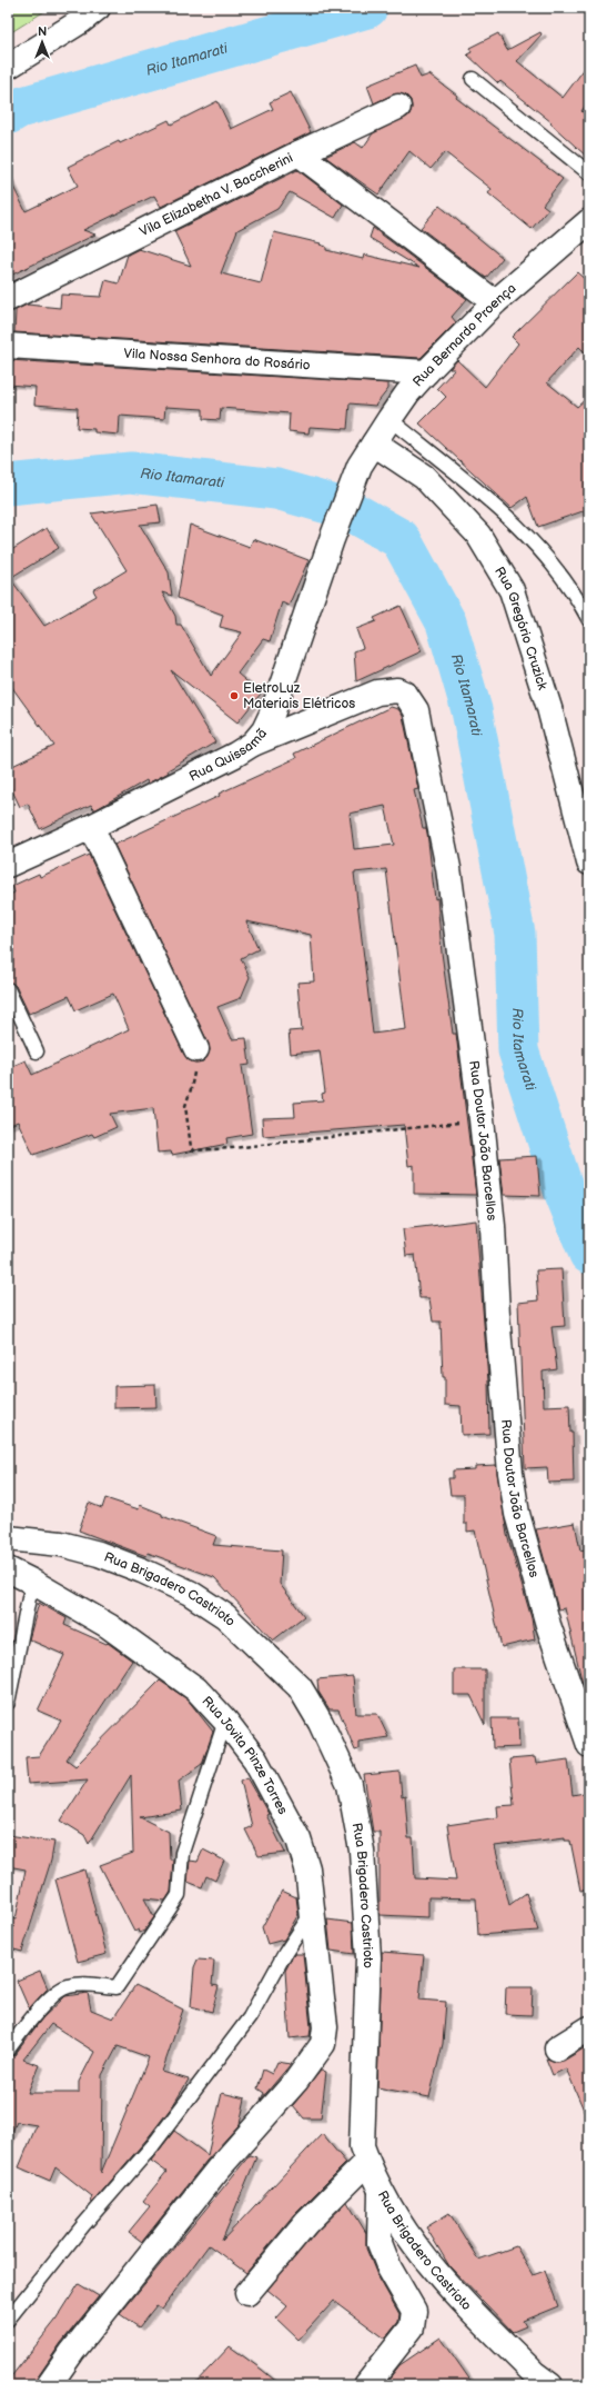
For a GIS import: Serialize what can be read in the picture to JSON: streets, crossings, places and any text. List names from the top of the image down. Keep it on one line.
{"streets":{"street":["Vila Elizabetha V. Baccherini","Rua Bernardo Proença","Vila Nossa Senhora do Rosário","Rua Gregório Cruzick","Rua Quissamã","Rua Doutor João Barcellos","Rua Brigadero Castrioto","Rua Jovita Pinze Torres"]},"crossings":[["Vila Elizabetha V. Baccherini","Rua Bernardo Proença"],["Rua Bernardo Proença","Vila Nossa Senhora do Rosário"],["Rua Bernardo Proença","Rua Gregório Cruzick"],["Rua Bernardo Proença","Rua Quissamã"],["Rua Quissamã","Rua Doutor João Barcellos"]],"water":["Rio Itamarati"],"places":["EletroLuz Materiais Elétricos"],"north":"top"}
